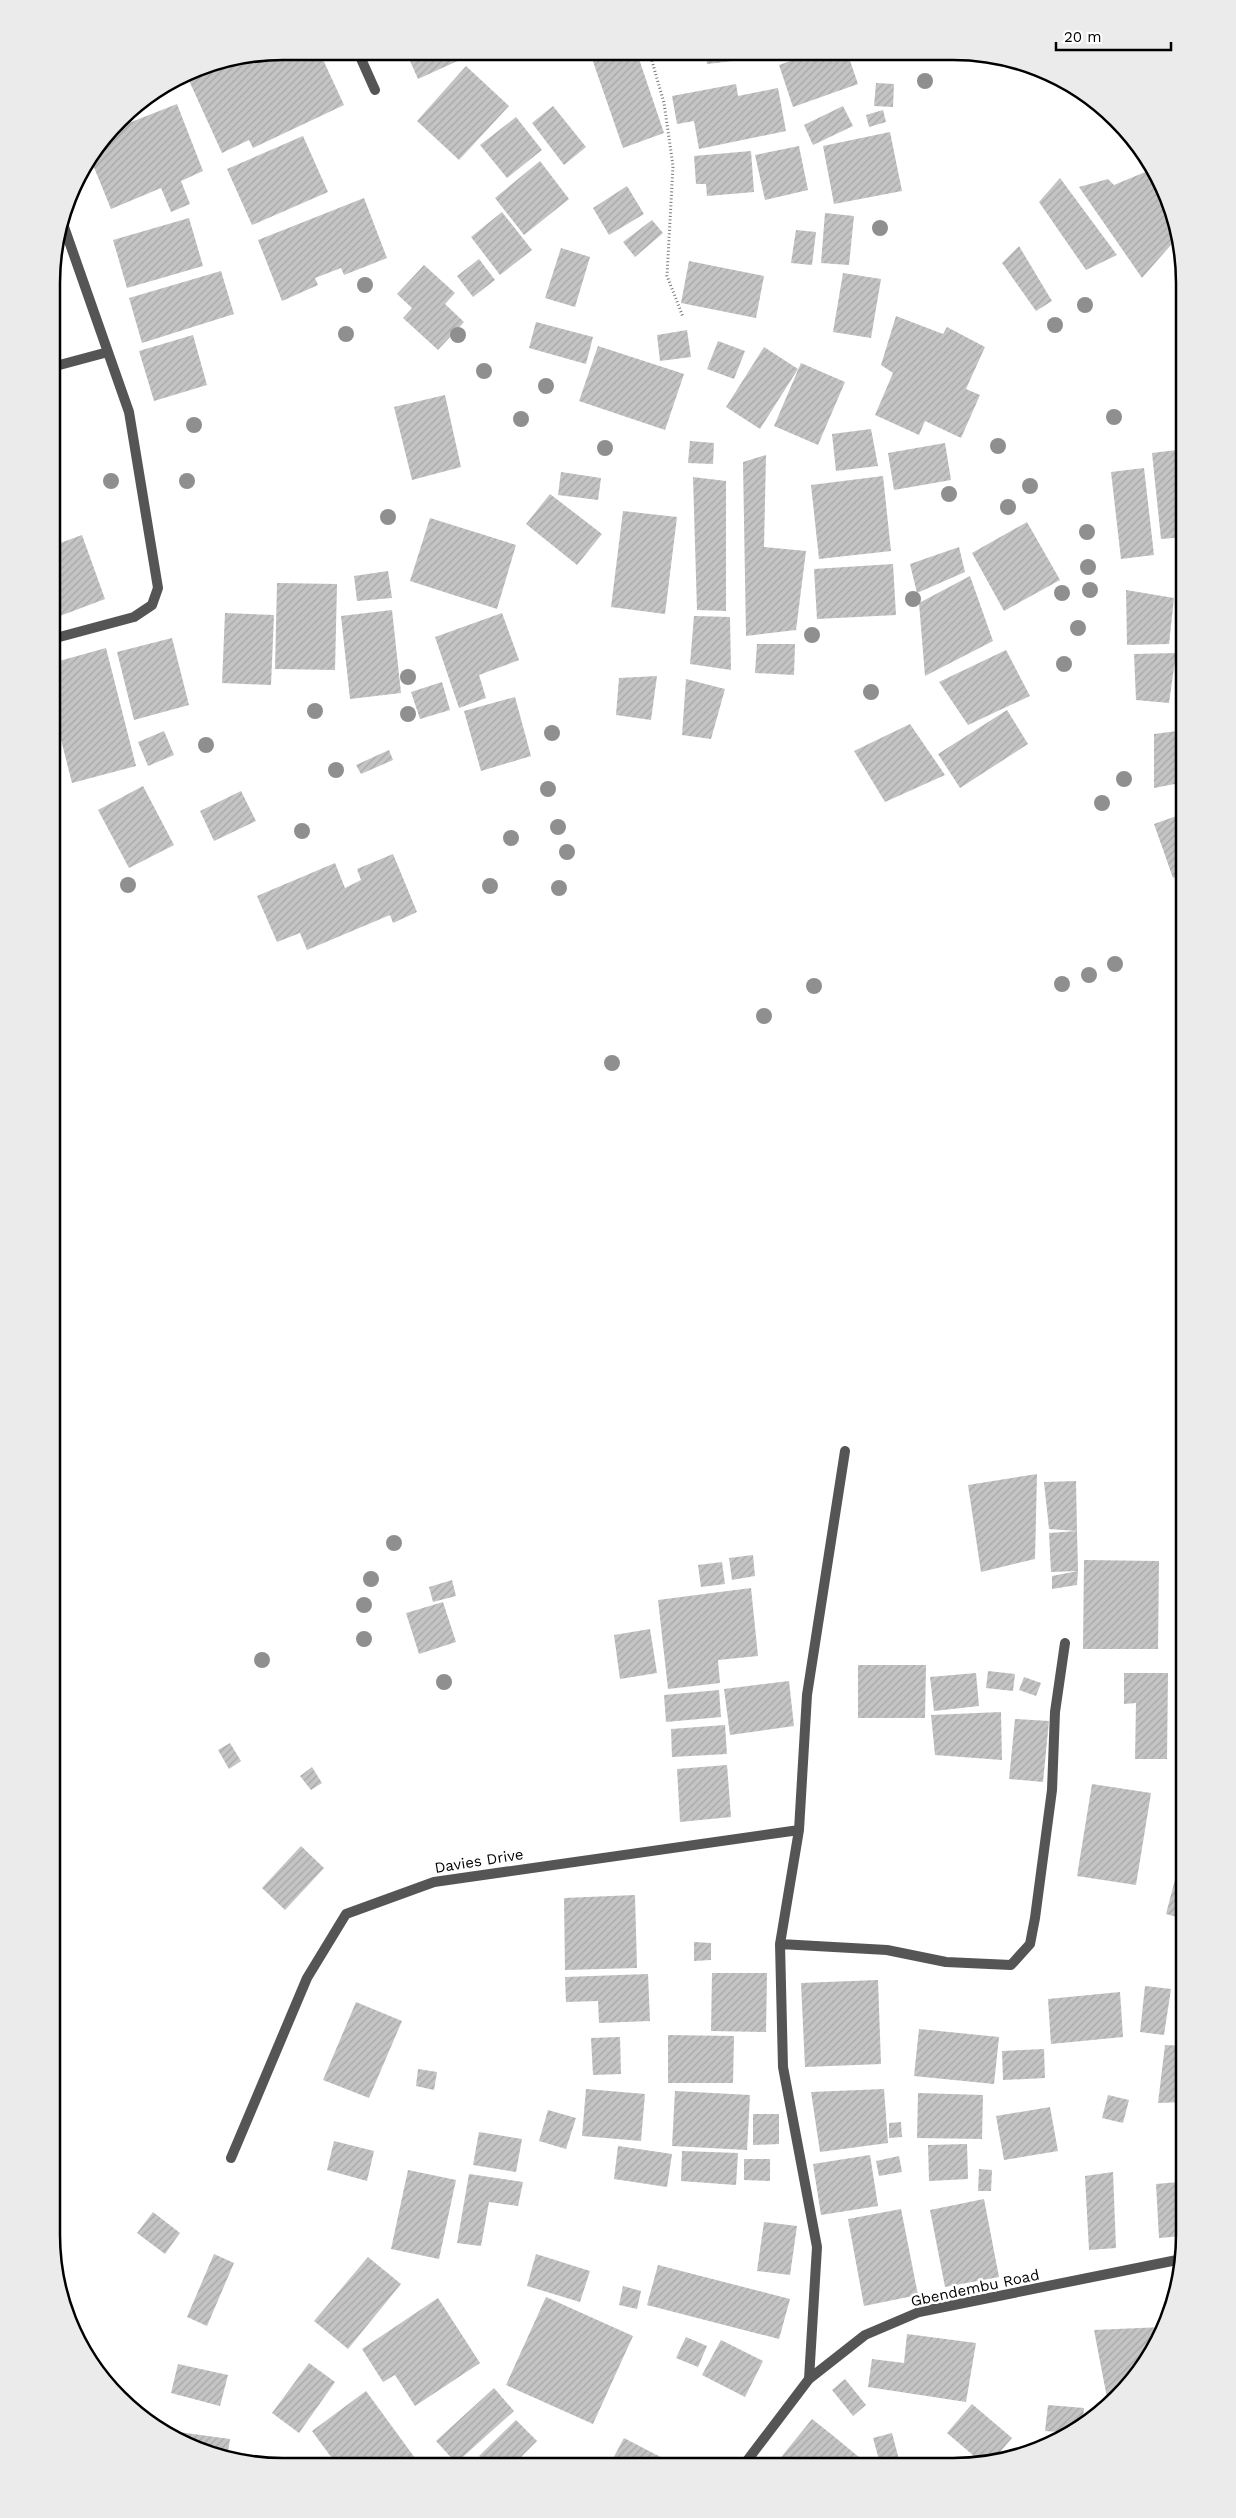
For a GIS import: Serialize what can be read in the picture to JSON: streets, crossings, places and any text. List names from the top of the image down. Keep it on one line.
{"streets":{"street":["Davies Drive","Gbendembu Road"]},"scale_bar":"20 m"}
